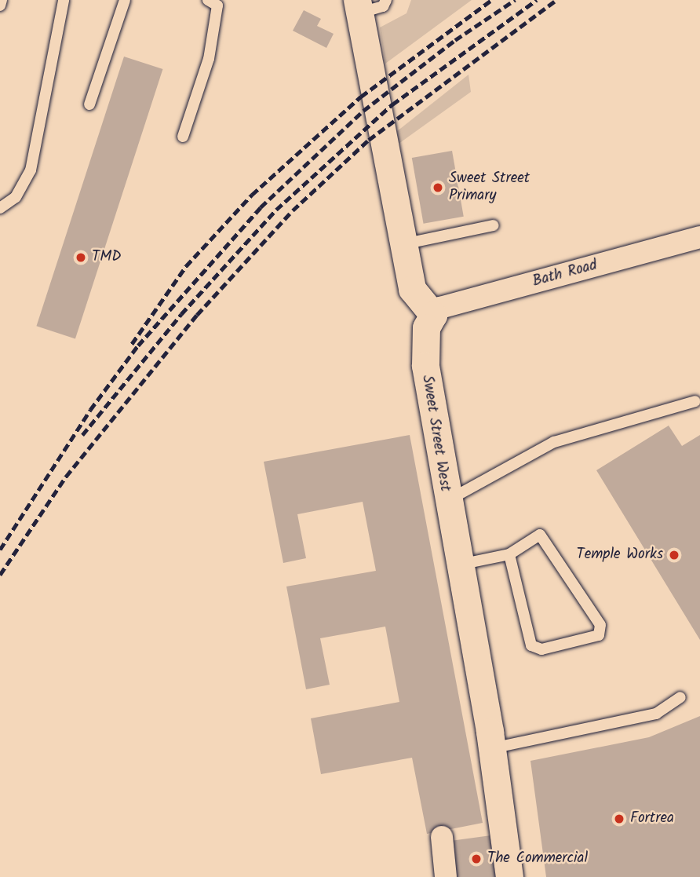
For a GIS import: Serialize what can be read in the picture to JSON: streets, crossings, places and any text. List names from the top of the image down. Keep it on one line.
{"streets":{"street":["Bath Road","Sweet Street West"]},"crossings":[["Bath Road","Sweet Street West"]],"places":["Sweet Street Primary","TMD","Temple Works","Fortrea","The Commercial"]}
